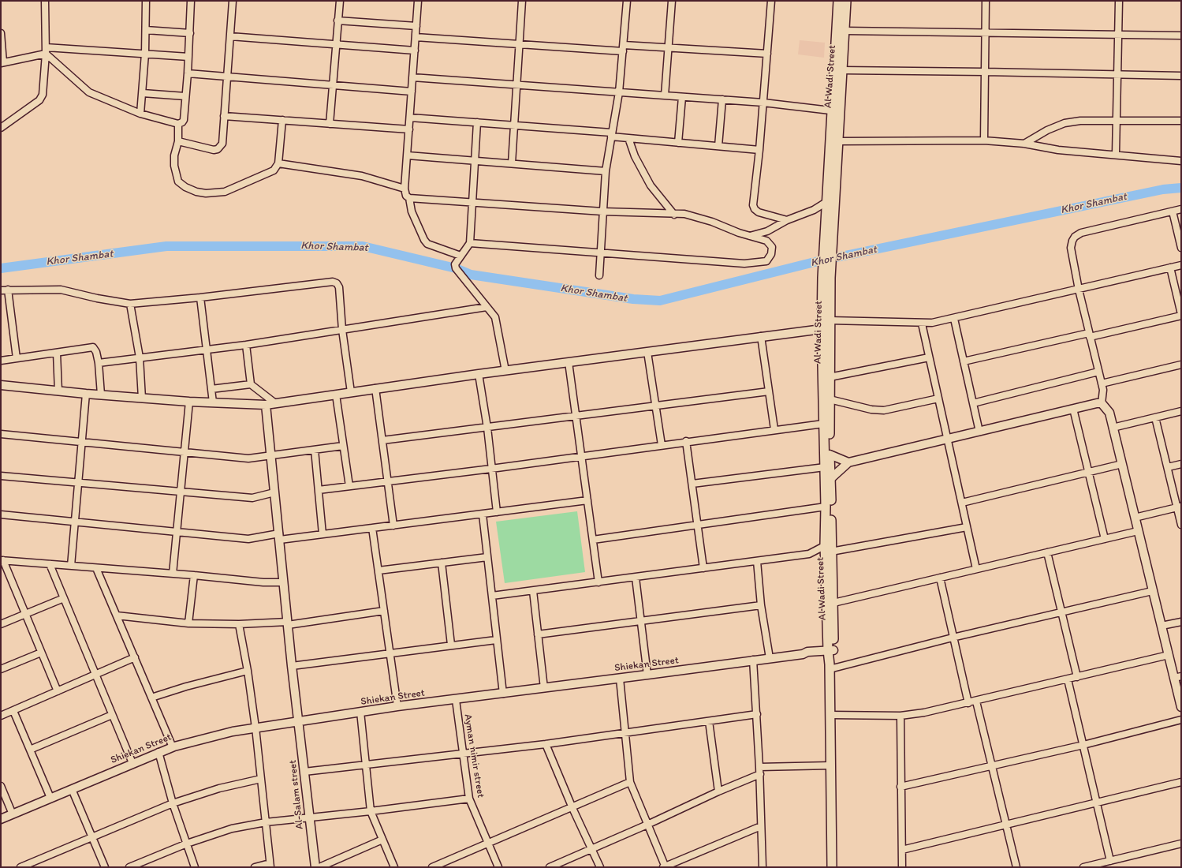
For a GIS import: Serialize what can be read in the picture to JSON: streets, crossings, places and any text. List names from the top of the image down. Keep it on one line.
{"streets":{"main road":["Al Wadi Street"],"street":["Shiekan Street","Ayman nimir street","Al-Salam street"]},"crossings":[["Al Wadi Street","Shiekan Street"],["Shiekan Street","Ayman nimir street"],["Shiekan Street","Al-Salam street"]],"water":["Khor Shambat"]}
